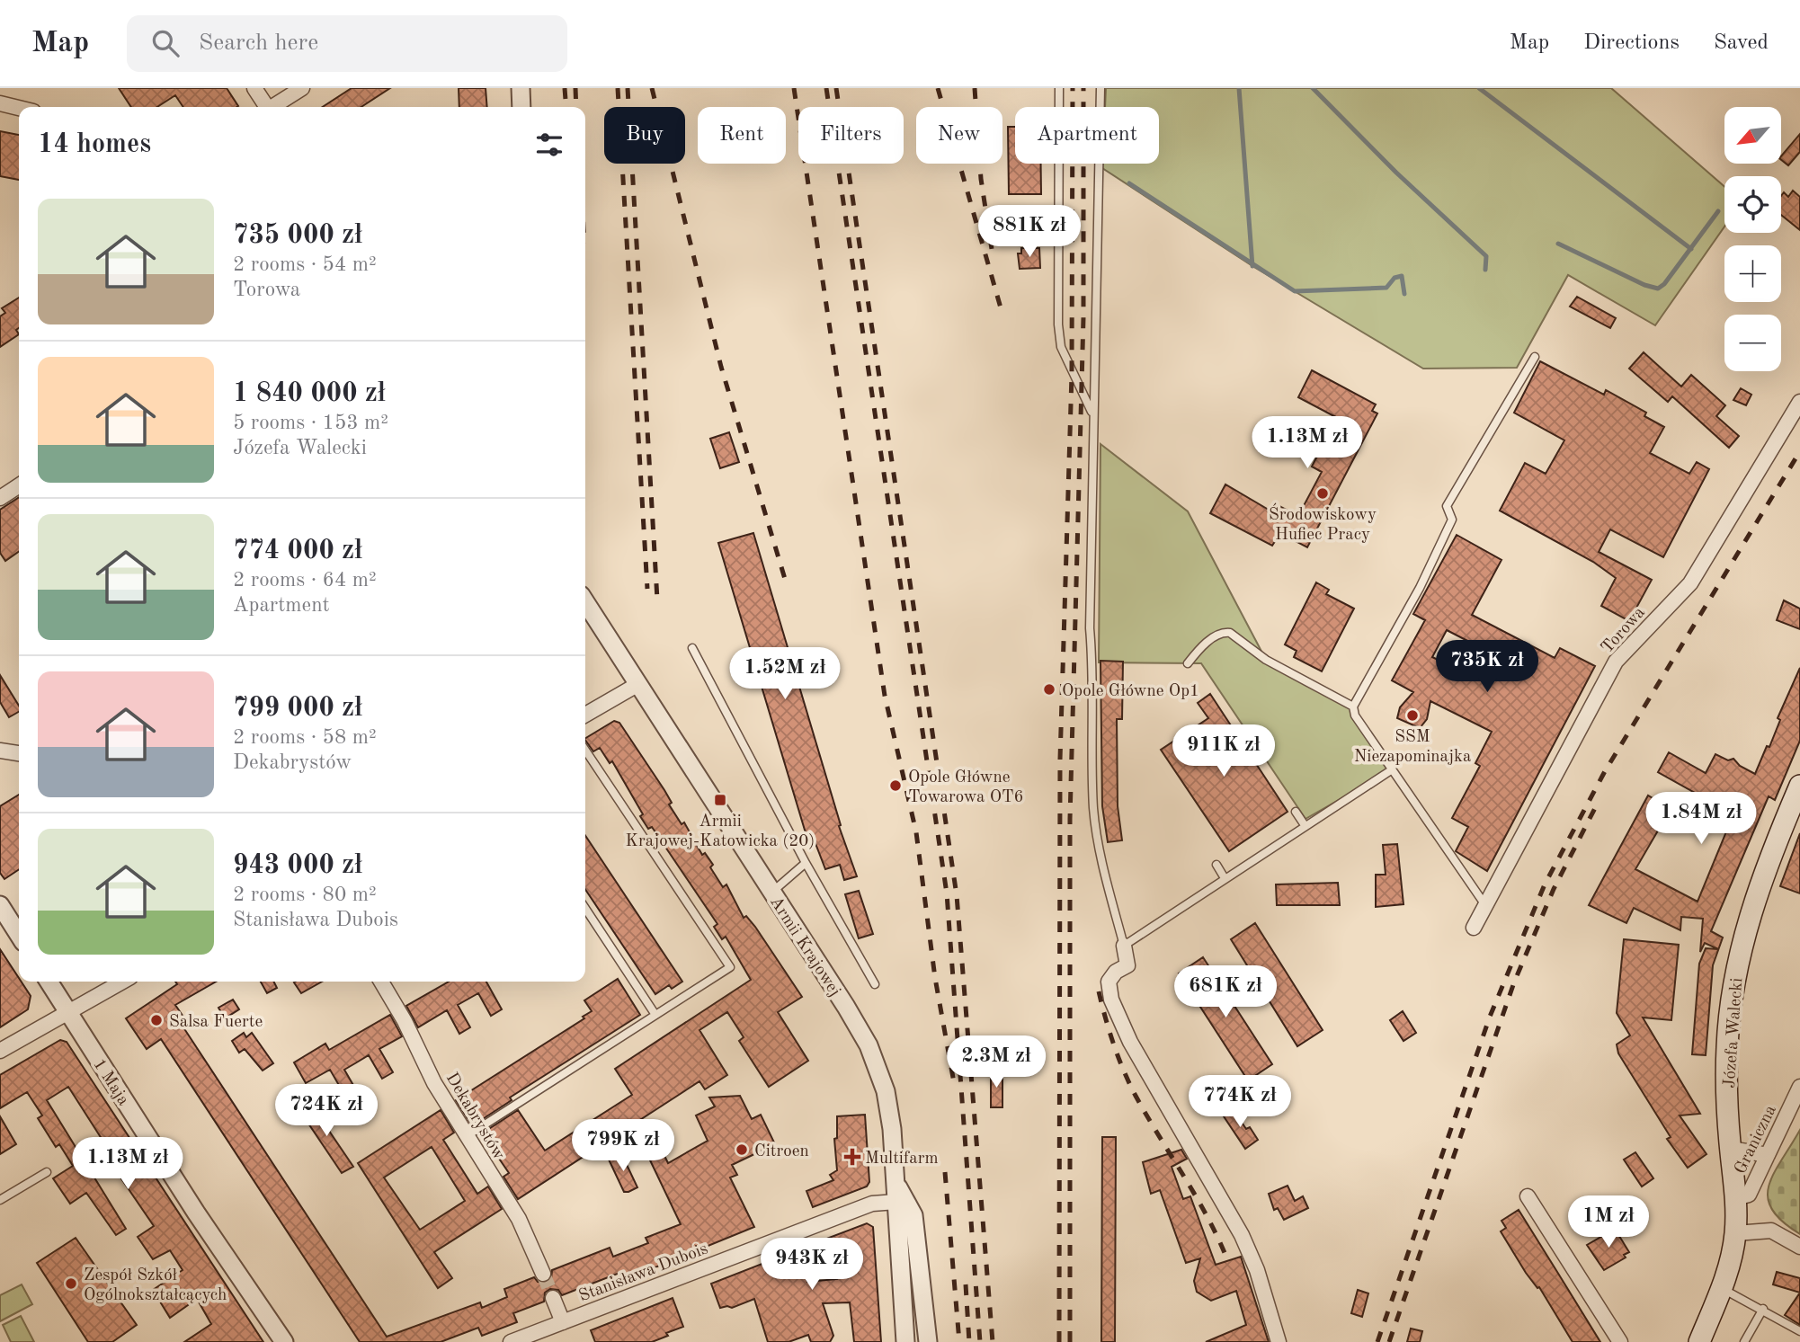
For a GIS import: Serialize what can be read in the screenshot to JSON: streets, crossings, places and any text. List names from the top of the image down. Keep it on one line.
{"streets":{"main road":["Józefa Walecki"],"street":["Torowa","Armii Krajowej","1 Maja","Dekabrystów","Graniczna","Stanisława Dubois"]},"crossings":[["Armii Krajowej","Stanisława Dubois"],["Józefa Walecki","Graniczna"]],"places":{"other":["Środowiskowy Hufiec Pracy","Opole Główne Op1","SSM Niezapominajka","Opole Główne Towarowa OT6","Salsa Fuerte","Citroen","Zespół Szkół Ogólnokształcących"],"transit":["Armii Krajowej-Katowicka (20)"],"health":["Multifarm"]},"north":"bottom left","page":{"header":"Map","search":"Search here","nav":["Map","Directions","Saved"],"map_buttons":["+","−"],"chip":["Buy","Rent","Filters","New","Apartment"],"heading":"14 homes","list":[{"name":"735 000 zł","note":"2 rooms · 54 m² · Torowa"},{"name":"1 840 000 zł","note":"5 rooms · 153 m² · Józefa Walecki"},{"name":"774 000 zł","note":"2 rooms · 64 m² · Apartment"},{"name":"799 000 zł","note":"2 rooms · 58 m² · Dekabrystów"},{"name":"943 000 zł","note":"2 rooms · 80 m² · Stanisława Dubois"}],"price":["881K zł","1.13M zł","735K zł","1.52M zł","911K zł","1.84M zł","681K zł","2.3M zł","774K zł","724K zł","799K zł","1.13M zł","1M zł","943K zł"]}}
